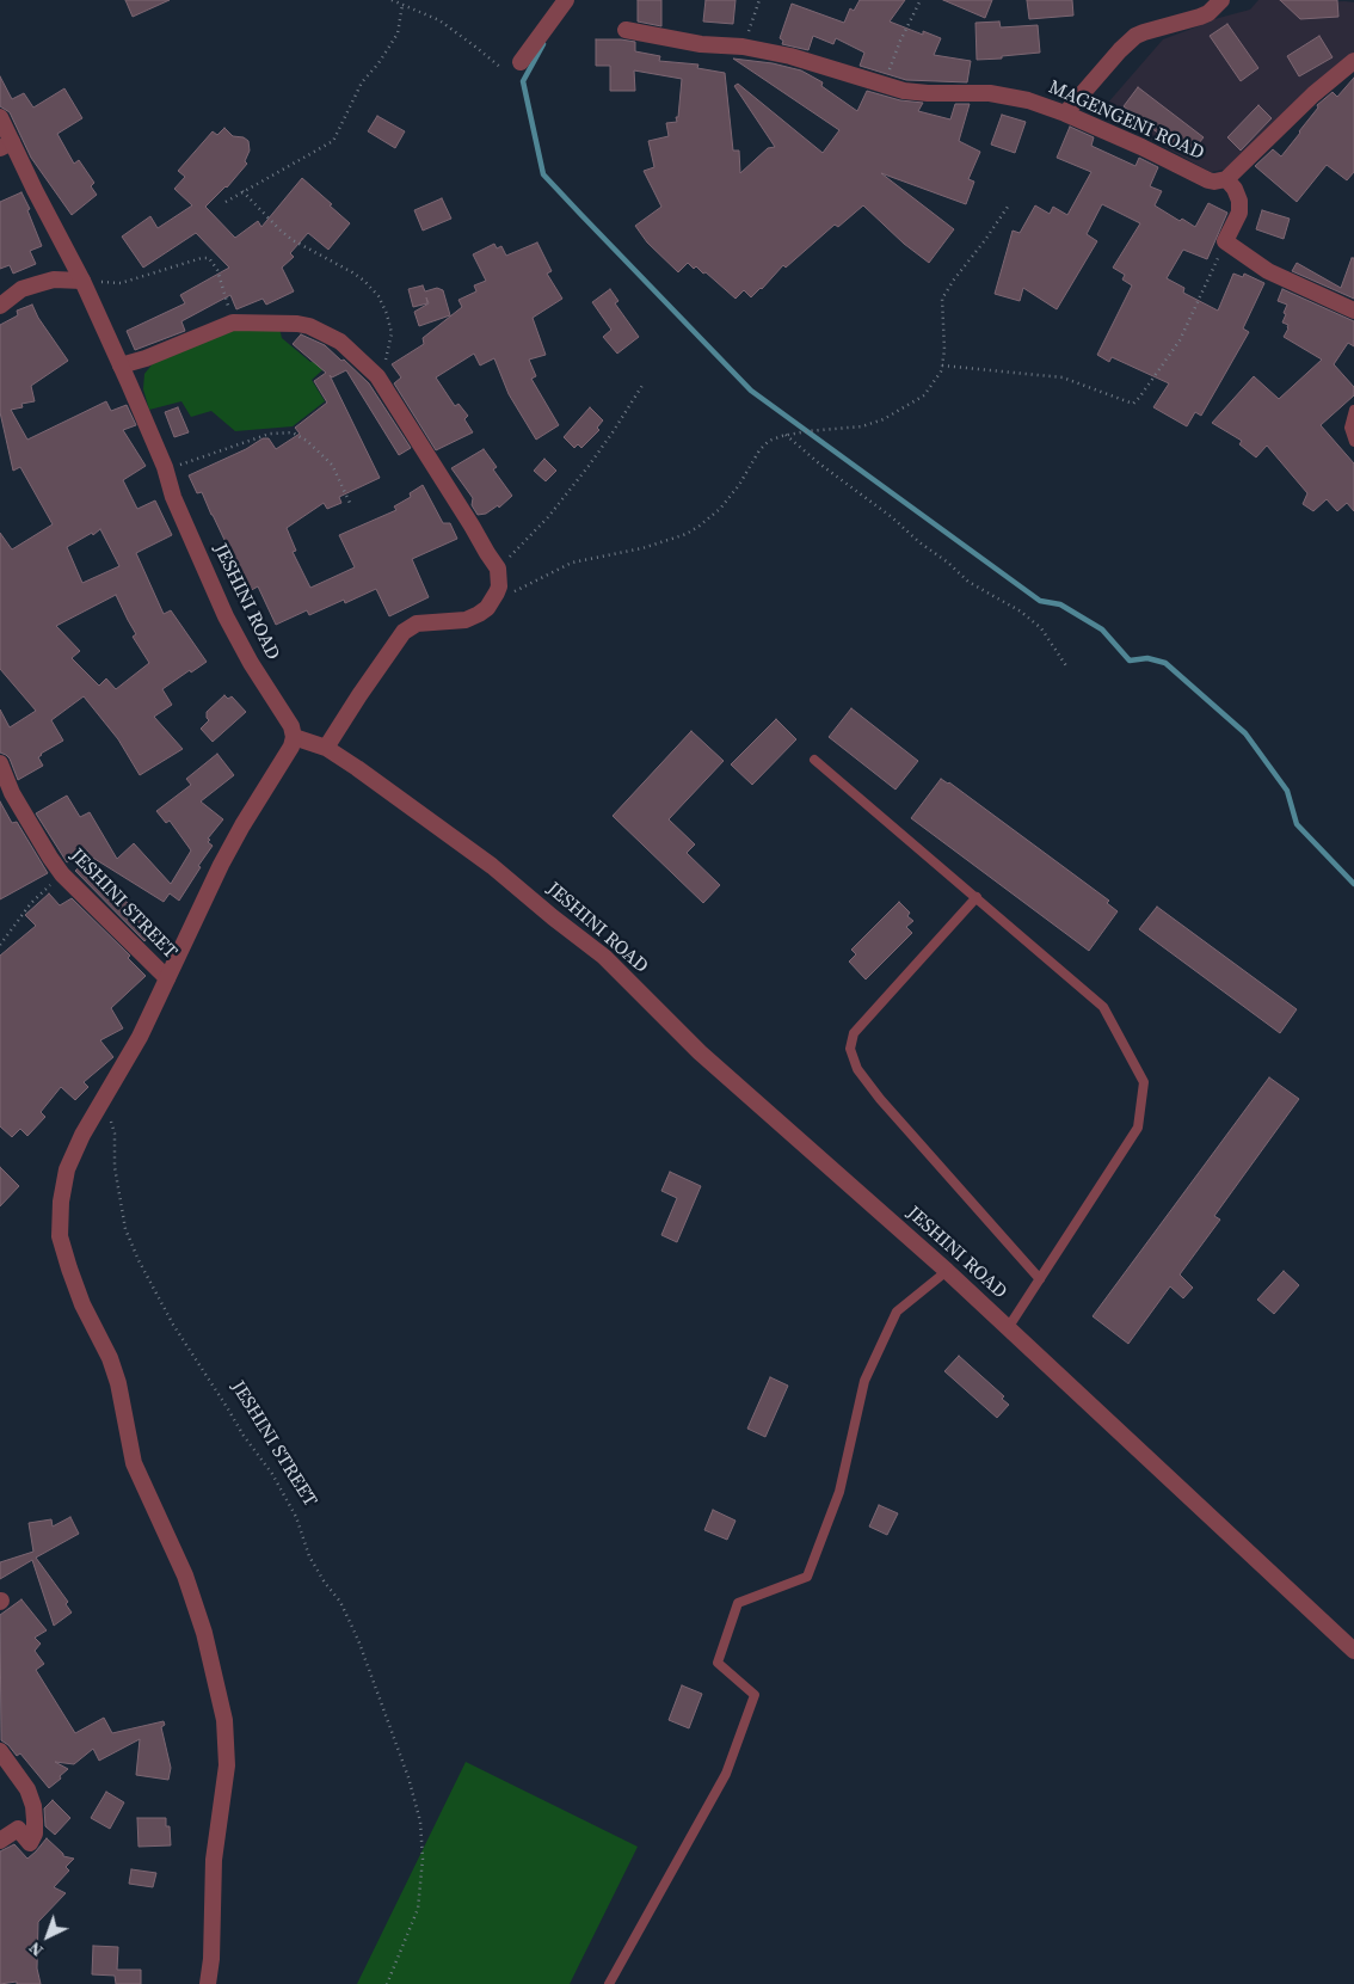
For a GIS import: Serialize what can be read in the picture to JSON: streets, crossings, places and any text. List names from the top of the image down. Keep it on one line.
{"streets":{"street":["MAGENGENI ROAD","JESHINI ROAD","JESHINI STREET"]},"north":"bottom left"}
